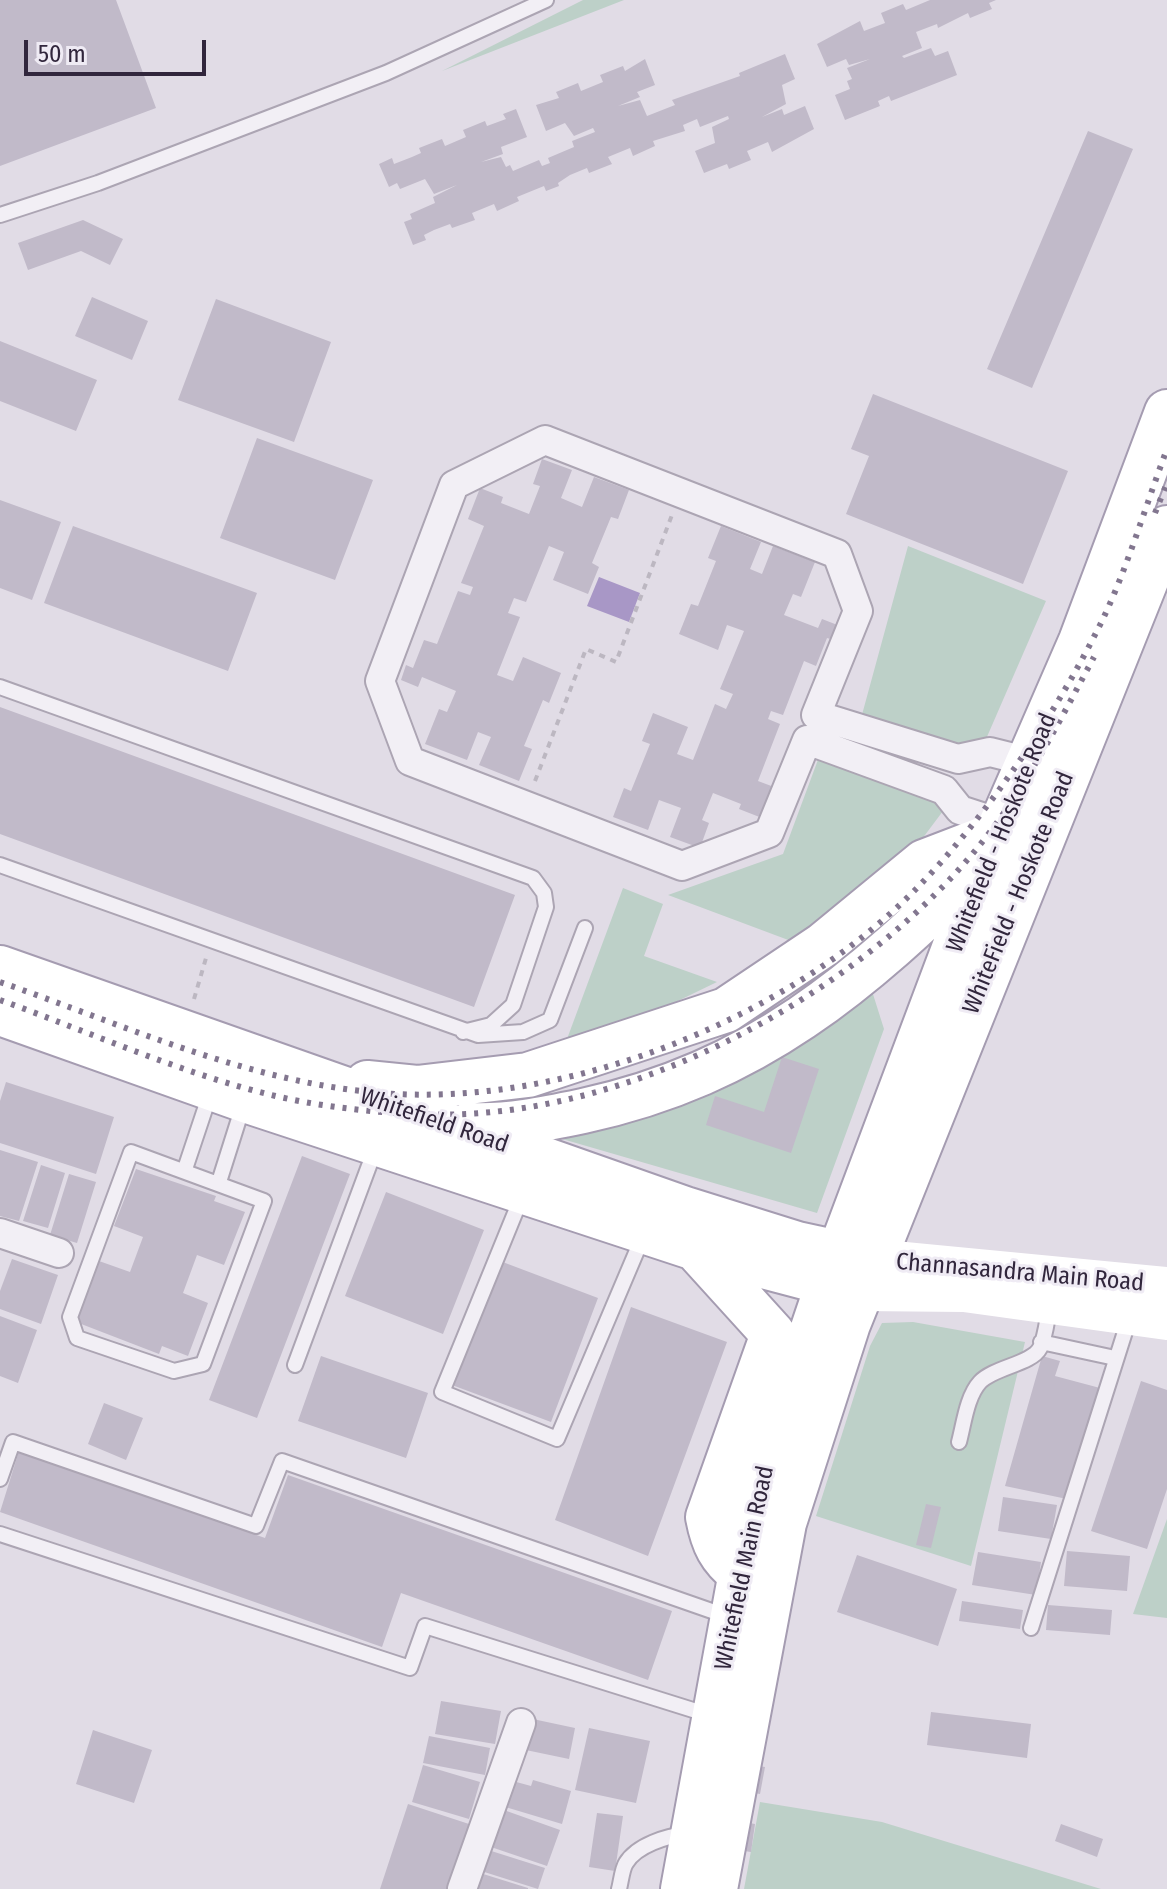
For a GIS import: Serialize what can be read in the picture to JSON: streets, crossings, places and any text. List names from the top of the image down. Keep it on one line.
{"streets":{"main road":["Whitefield - Hoskote Road","WhiteField - Hoskote Road","Whitefield Road","Channasandra Main Road","Whitefield Main Road"]},"crossings":[["Whitefield - Hoskote Road","WhiteField - Hoskote Road"],["Whitefield - Hoskote Road","Whitefield Road"],["Whitefield - Hoskote Road","Channasandra Main Road"],["Whitefield - Hoskote Road","Whitefield Main Road"],["WhiteField - Hoskote Road","Whitefield Road"],["WhiteField - Hoskote Road","Channasandra Main Road"],["WhiteField - Hoskote Road","Whitefield Main Road"],["Whitefield Road","Channasandra Main Road"],["Whitefield Road","Whitefield Main Road"],["Channasandra Main Road","Whitefield Main Road"]],"scale_bar":"50 m"}
